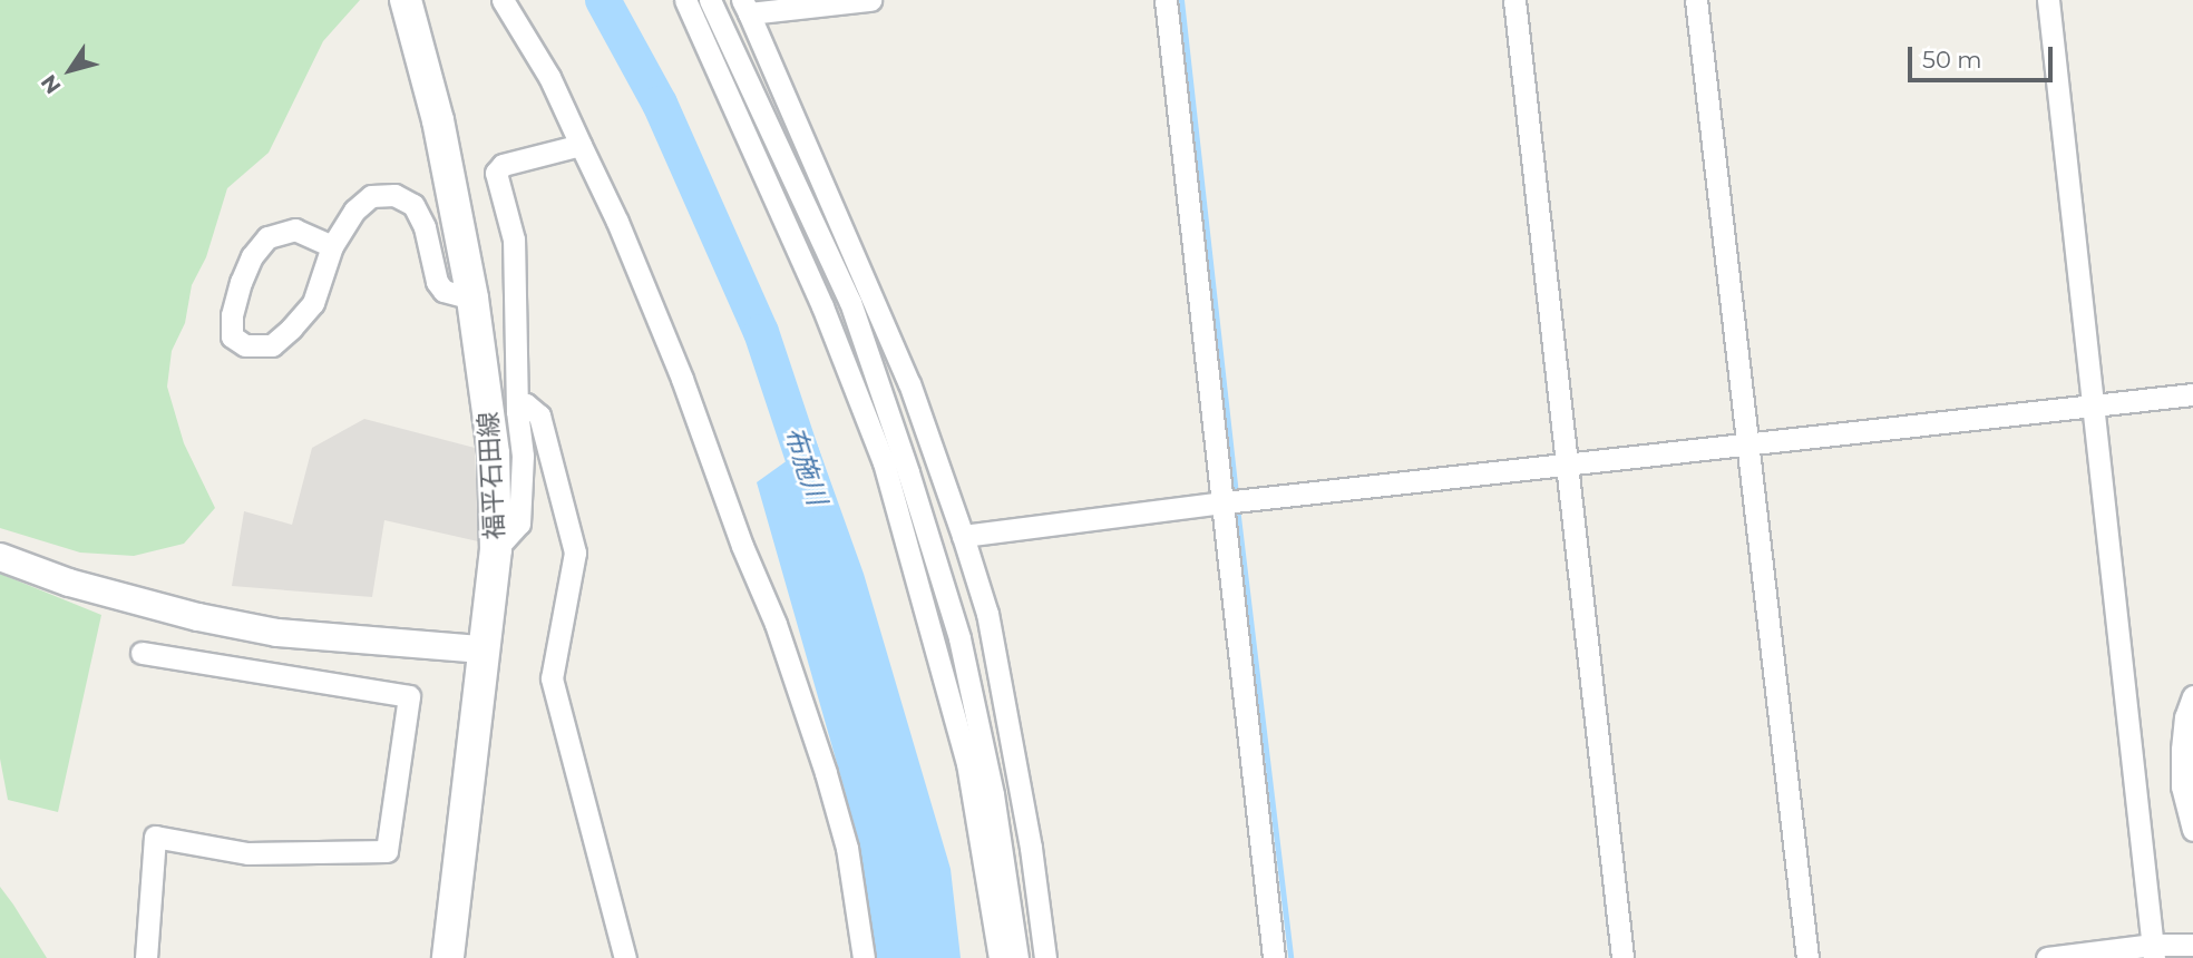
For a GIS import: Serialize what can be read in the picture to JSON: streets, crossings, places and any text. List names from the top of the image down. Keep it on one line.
{"streets":{"main road":["福平石田線"]},"water":["布施川"],"scale_bar":"50 m","north":"bottom left"}
